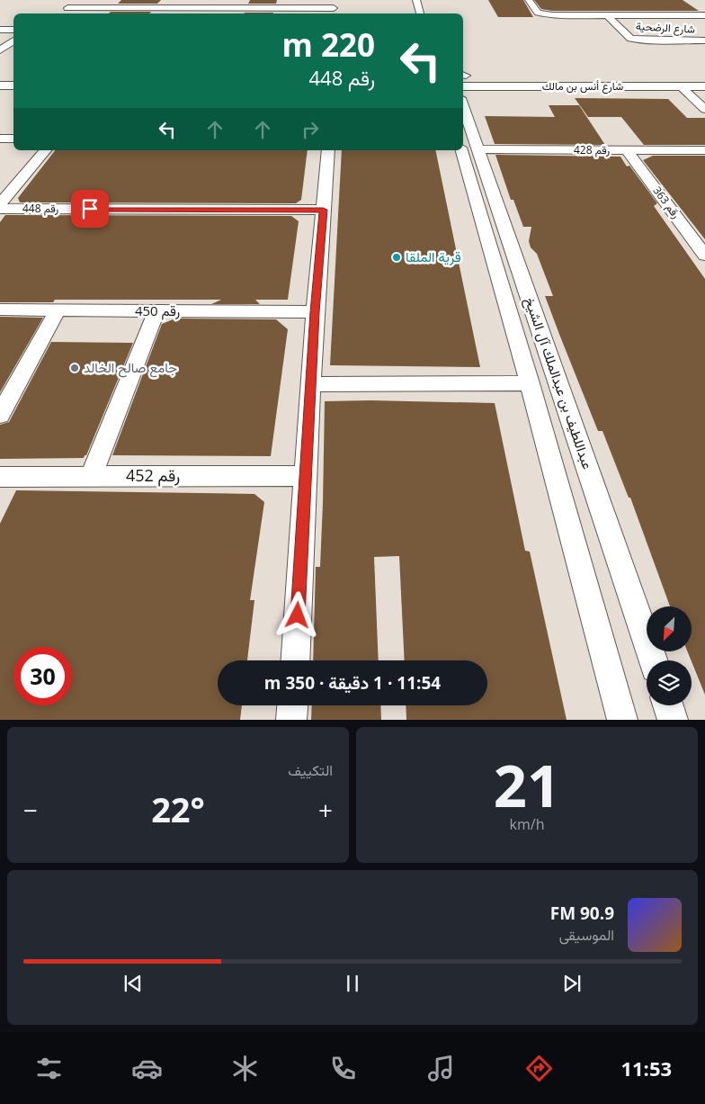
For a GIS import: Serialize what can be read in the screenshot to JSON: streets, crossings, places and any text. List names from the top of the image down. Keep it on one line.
{"streets":{"main road":["شارع أنس بن مالك"],"street":["شارع الرضحية","رقم 428","رقم 363","رقم 448","رقم 450","عبداللطيف بن عبدالملك آل الشيخ","رقم 452"]},"crossings":[["رقم 428","رقم 363"],["رقم 428","عبداللطيف بن عبدالملك آل الشيخ"]],"places":["قرية الملقا","جامع صالح الخالد"],"north":"bottom left","page":{"turn":["220 m","رقم 448"],"limit":"30","trip":"11:54 · 1 دقيقة · 350 m","tile":[["21","km/h"],"التكييف"],"heat":["−","22°","+"],"song":["90.9 FM","الموسيقى"],"tabs":"11:53"}}
